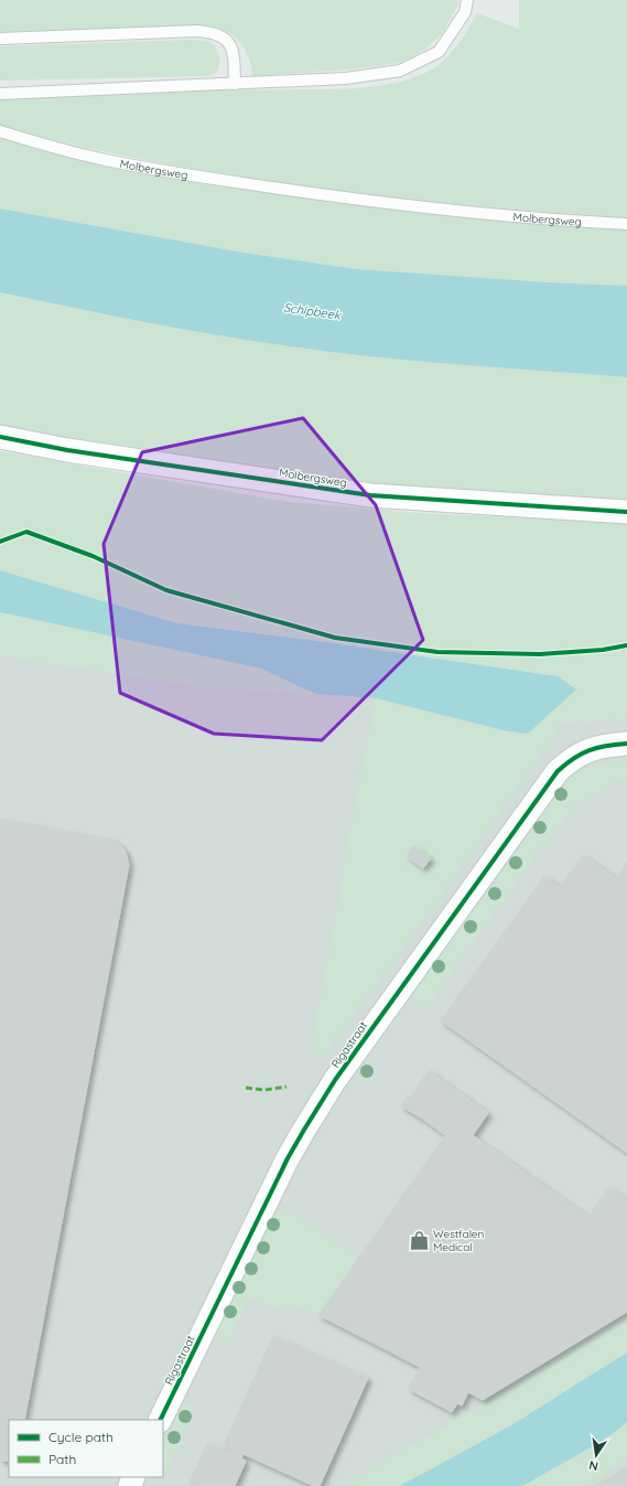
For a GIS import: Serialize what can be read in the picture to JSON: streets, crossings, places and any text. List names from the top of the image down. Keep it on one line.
{"streets":{"street":["Molbergsweg","Rigastraat"]},"water":["Schipbeek"],"places":{"shop":["Westfalen Medical"]},"legend":["Cycle path","Path"],"north":"bottom"}
